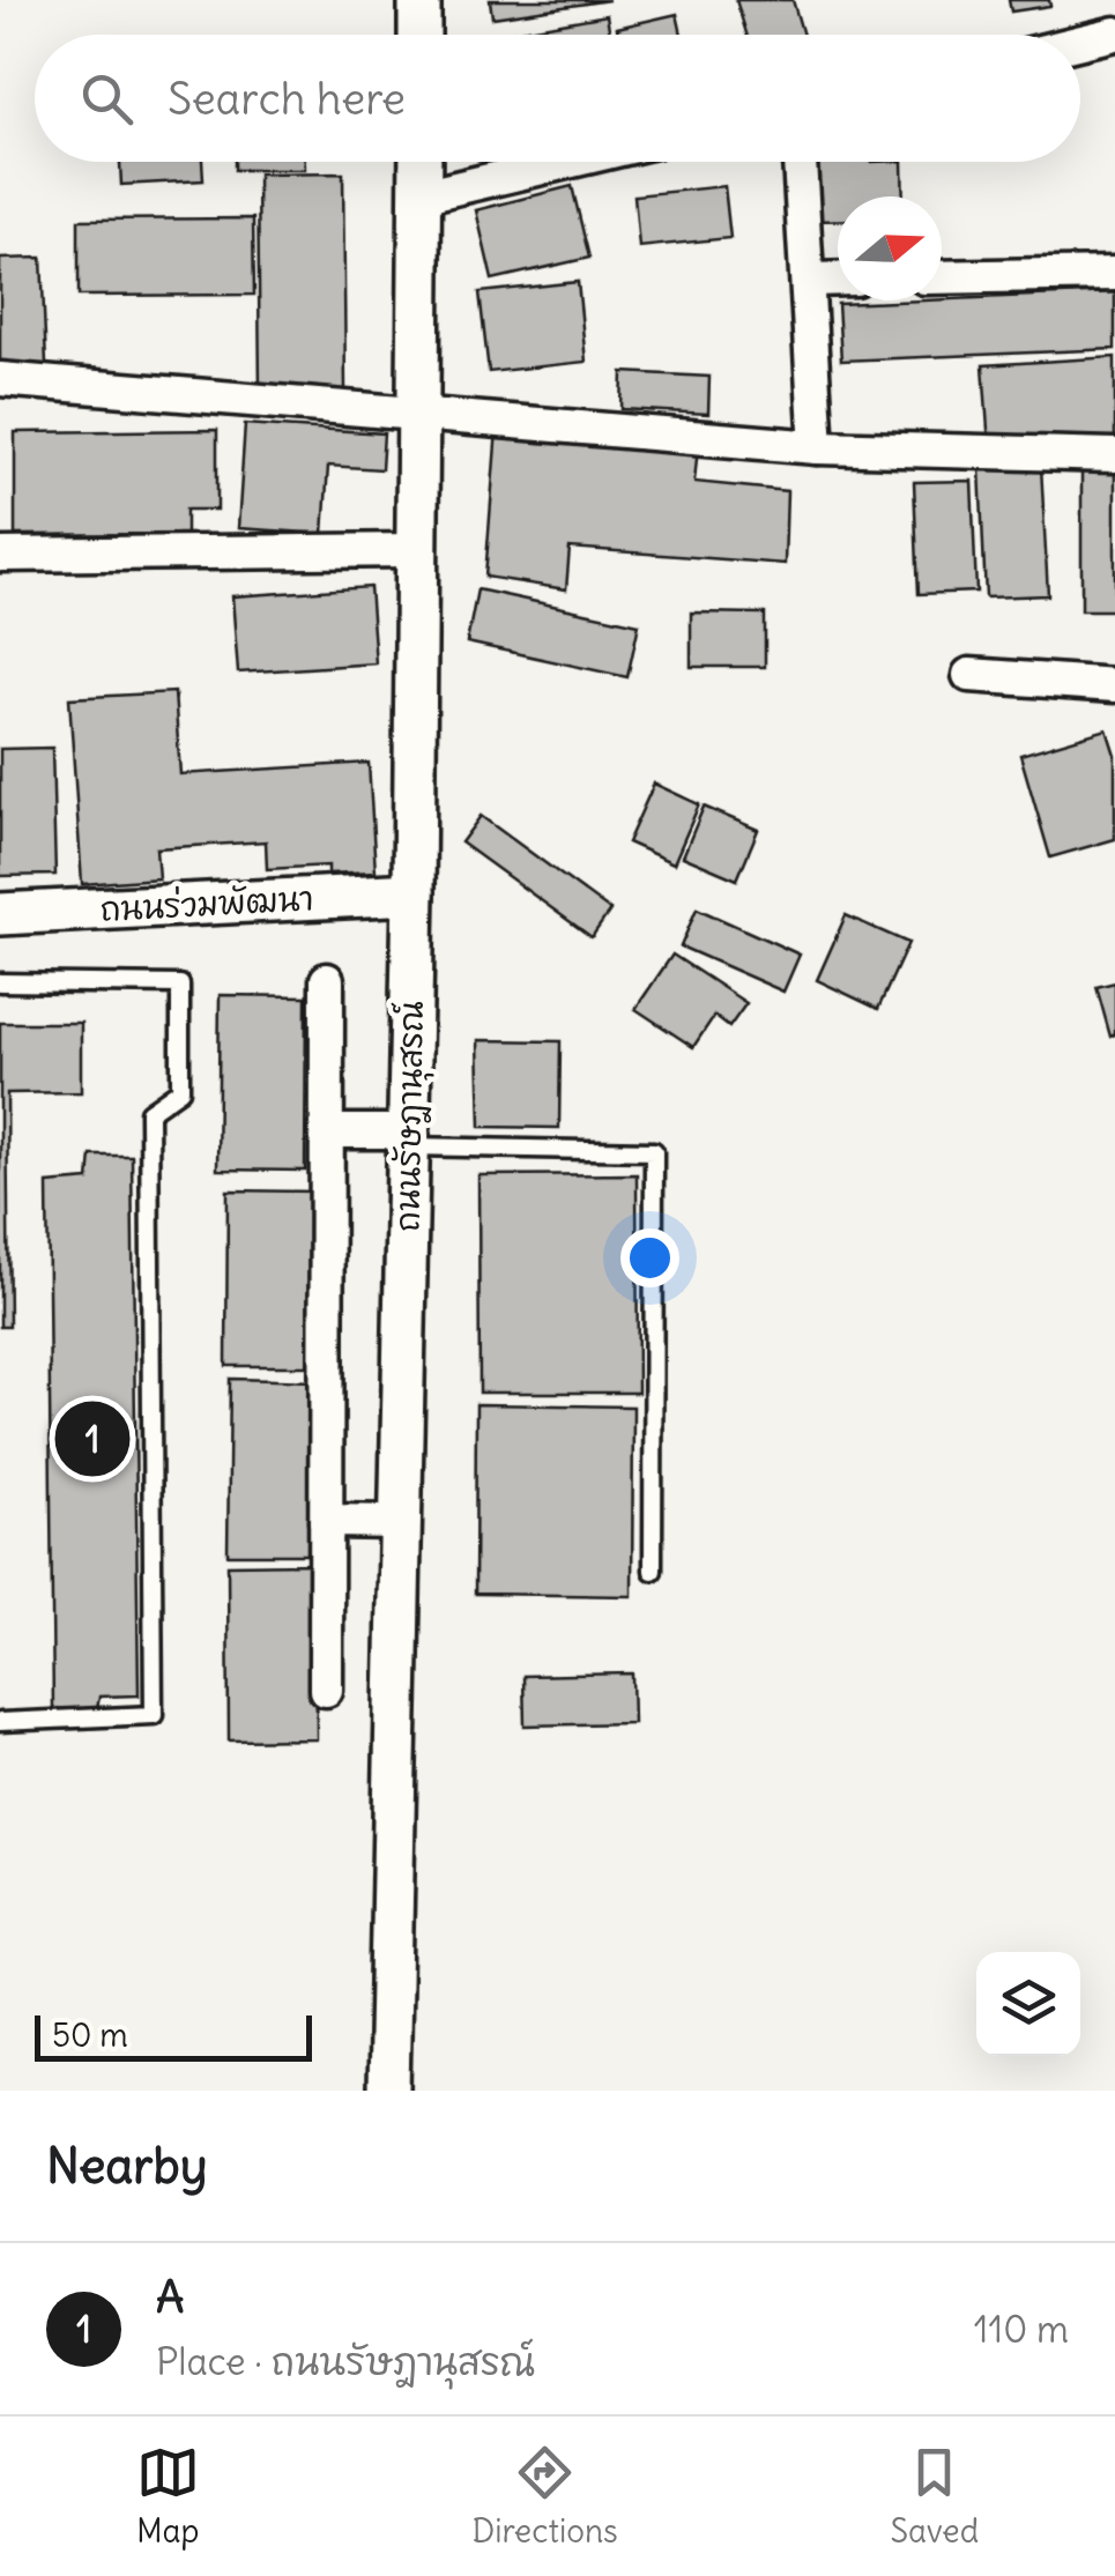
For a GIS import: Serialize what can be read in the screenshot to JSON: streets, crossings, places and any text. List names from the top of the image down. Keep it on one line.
{"streets":{"street":["ถนนร่วมพัฒนา","ถนนรัษฎานุสรณ์"]},"crossings":[["ถนนร่วมพัฒนา","ถนนรัษฎานุสรณ์"]],"scale_bar":"50 m","north":"right","page":{"search":"Search here","pins":"1","scale":"50 m","heading":"Nearby","list":[{"mark":"1","name":"A","note":"Place · ถนนรัษฎานุสรณ์","value":"110 m"}],"nav":["Map","Directions","Saved"]}}
